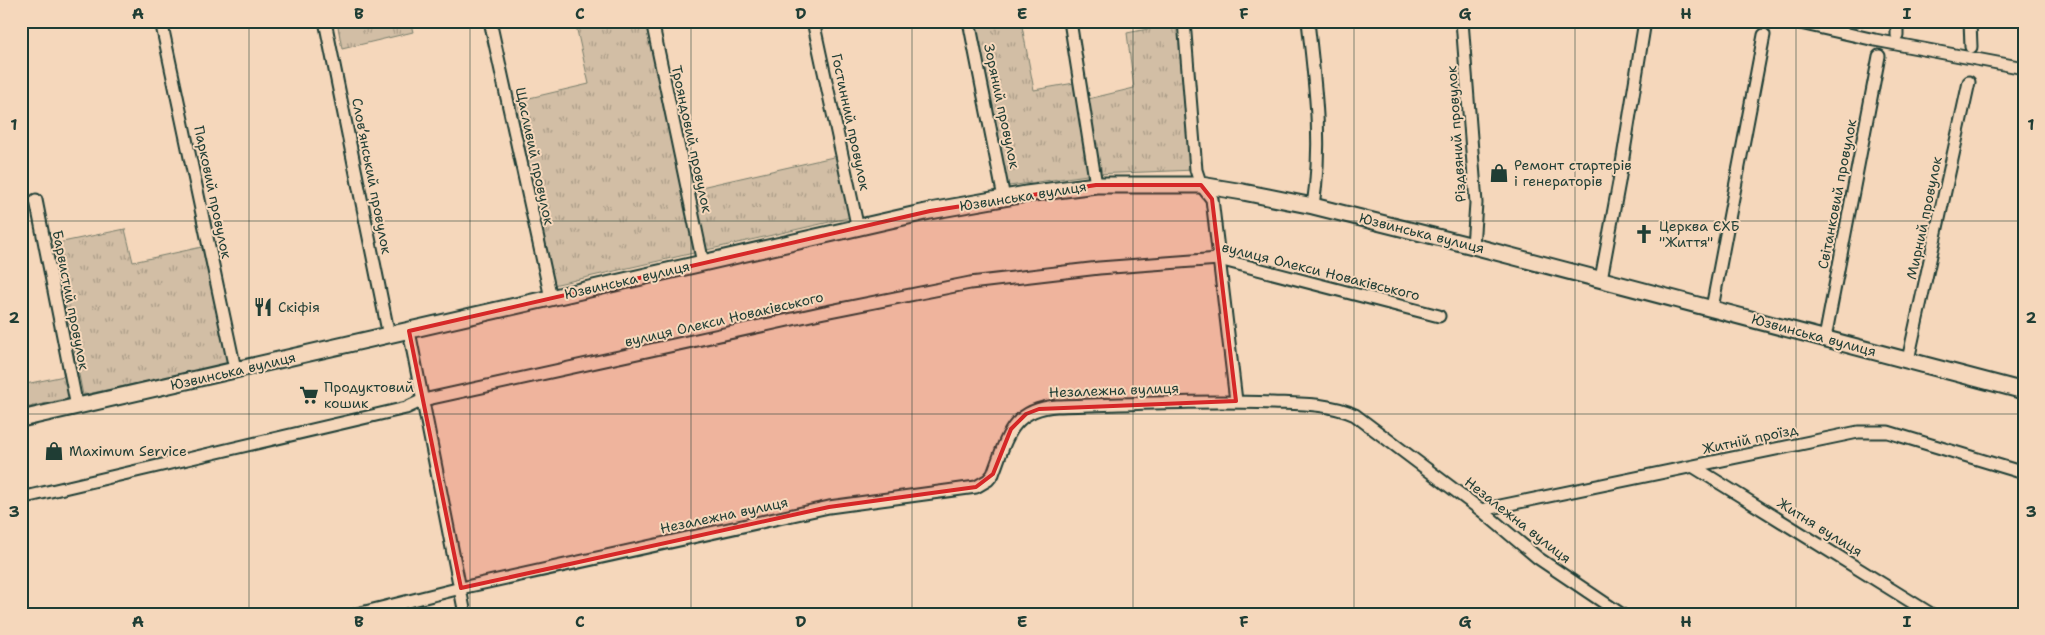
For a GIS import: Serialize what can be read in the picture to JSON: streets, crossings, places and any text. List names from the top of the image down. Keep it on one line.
{"streets":{"main road":["Юзвинська вулиця"],"street":["Зоряний провулок","Гостинний провулок","Різдвяний провулок","Трояндовий провулок","Щасливий провулок","Словʼянський провулок","Парковий провулок","Світанковий провулок","Мирний провулок","вулиця Олекси Новаківського","Барвистий провулок","Незалежна вулиця","Житній проїзд","Житня вулиця"]},"crossings":[["Зоряний провулок","Юзвинська вулиця"],["Гостинний провулок","Юзвинська вулиця"],["Різдвяний провулок","Юзвинська вулиця"],["Трояндовий провулок","Юзвинська вулиця"],["Щасливий провулок","Юзвинська вулиця"],["Словʼянський провулок","Юзвинська вулиця"],["Парковий провулок","Юзвинська вулиця"],["Світанковий провулок","Юзвинська вулиця"],["Юзвинська вулиця","Мирний провулок"],["Юзвинська вулиця","Барвистий провулок"],["Незалежна вулиця","Житній проїзд"],["Житній проїзд","Житня вулиця"]],"places":{"shop":["Ремонт стартерів і генераторів","Maximum Service"],"church":["Церква ЄХБ \"Життя\""],"restaurant":["Скіфія"],"supermarket":["Продуктовий кошик"]},"grid":{"columns":["A","B","C","D","E","F","G","H","I"],"rows":["1","2","3"]}}
